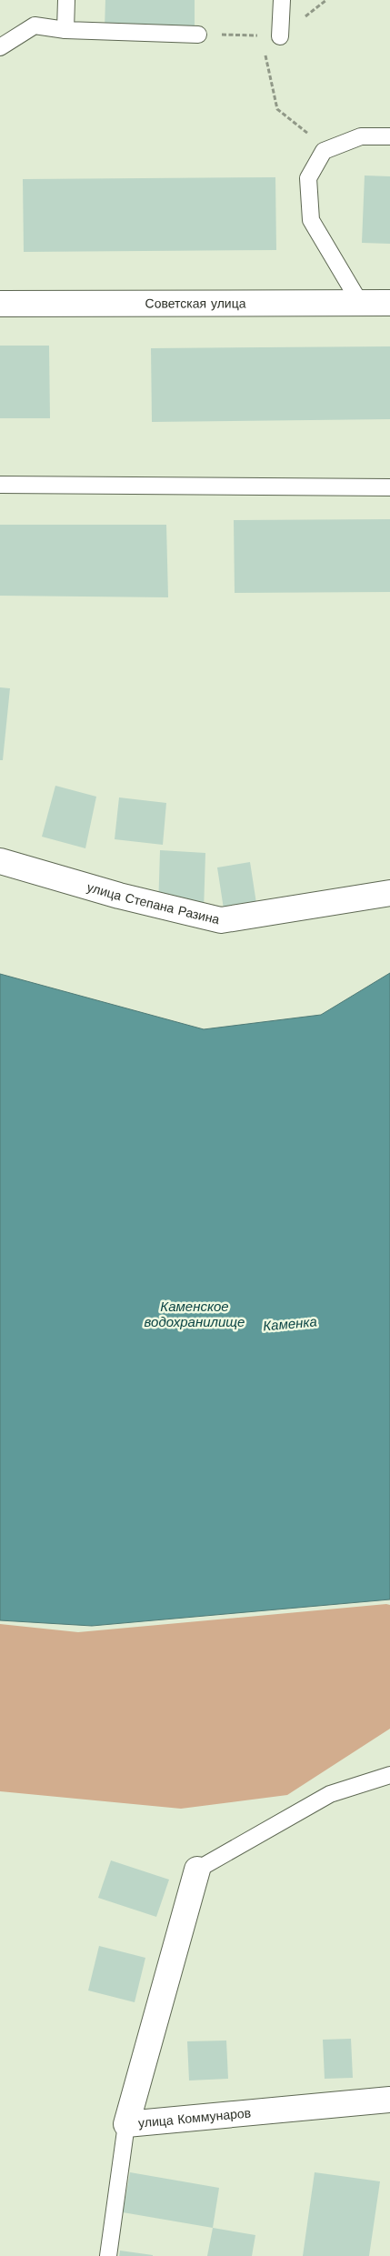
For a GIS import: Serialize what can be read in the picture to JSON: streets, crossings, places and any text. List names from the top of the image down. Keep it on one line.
{"streets":{"street":["Советская улица","улица Степана Разина","улица Коммунаров"]},"water":["Каменское водохранилище","Каменка"]}
